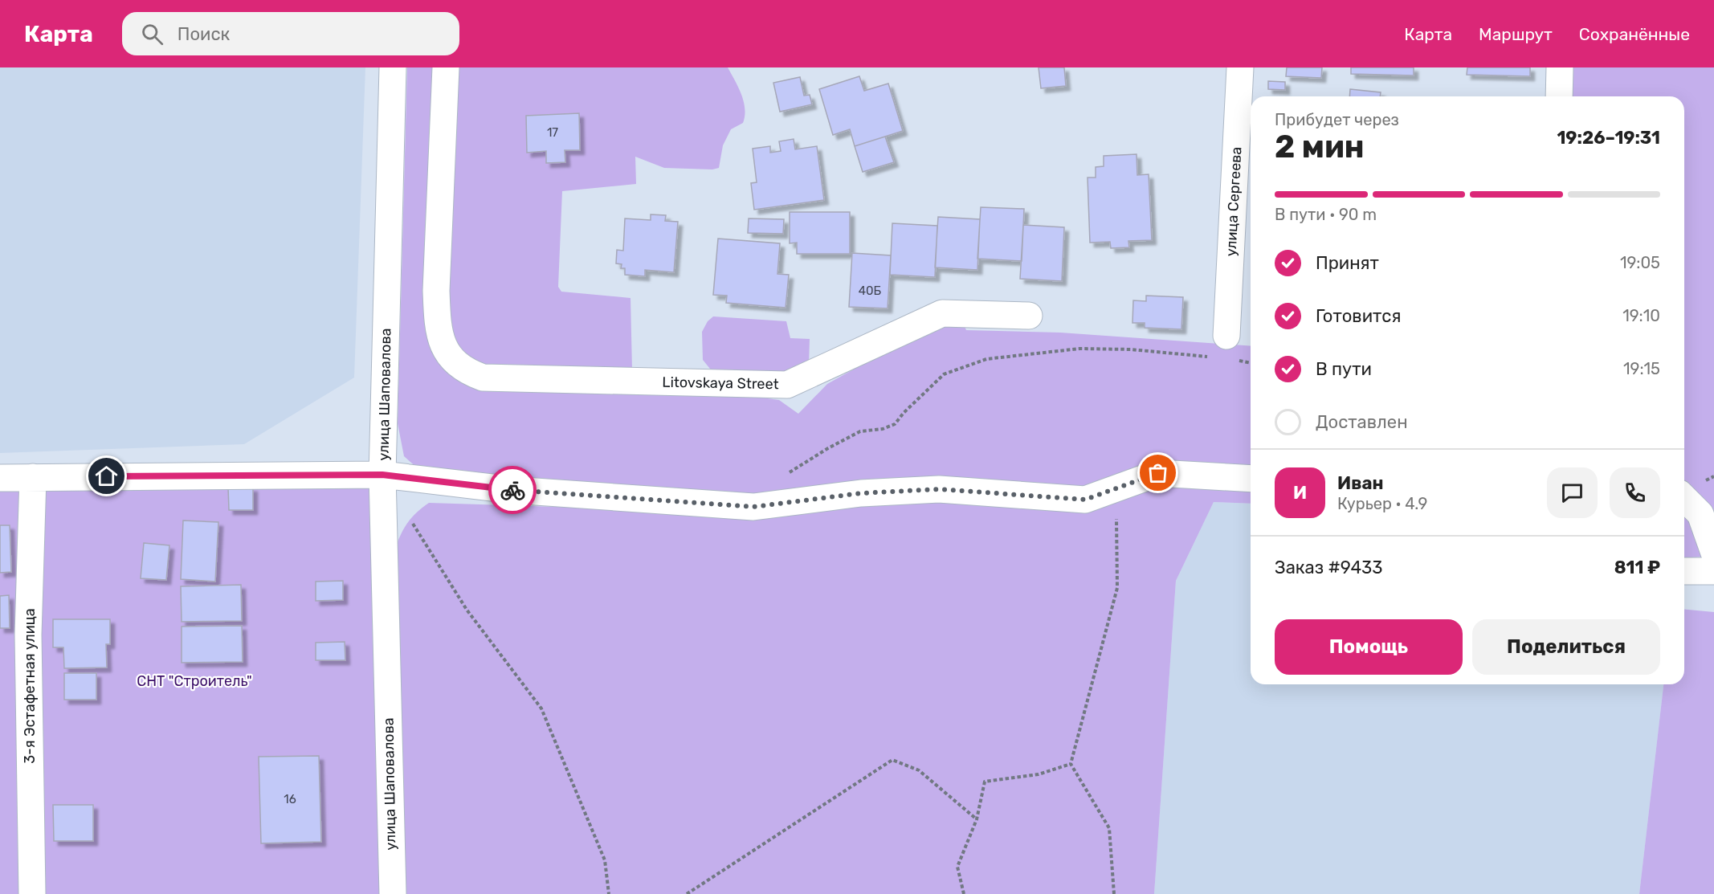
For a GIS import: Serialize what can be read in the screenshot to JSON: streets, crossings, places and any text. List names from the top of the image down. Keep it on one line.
{"streets":{"street":["улица Сергеева","Litovskaya Street","улица Шаповалова","3-я Эстафетная улица"]},"parks":["СНТ \"Строитель\""],"house_numbers":["17","40Б","16"],"page":{"header":"Карта","search":"Поиск","nav":["Карта","Маршрут","Сохранённые"],"heading":["2 мин","Прибудет через","19:26–19:31"],"panel":["Иван","Курьер · 4.9","Заказ #9433","811 ₽"],"bar":"В пути · 90 m","list":[["Принят","19:05"],["Готовится","19:10"],["В пути","19:15"],"Доставлен"],"round":"И","buttons":["Помощь","Поделиться"]}}
